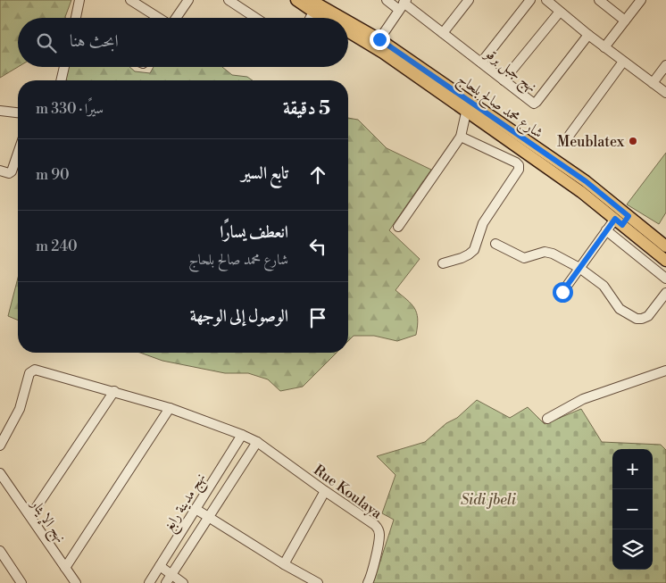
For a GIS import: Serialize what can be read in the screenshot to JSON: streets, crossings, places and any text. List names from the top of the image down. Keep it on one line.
{"streets":{"main road":["شارع محمد صالح بلحاج"],"street":["نهج جبل برقو","Rue Koulaya","نهج مدينة رابغ","نهج الإيثار"]},"crossings":[["Rue Koulaya","نهج مدينة رابغ"]],"parks":["Sidi jbeli"],"places":["Meublatex"],"page":{"search":"ابحث هنا","heading":["5 دقيقة","سيرًا · 330 m"],"list":[["تابع السير","90 m"],["انعطف يسارًا","شارع محمد صالح بلحاج","240 m"],"الوصول إلى الوجهة"],"map_buttons":["+","−"]}}
